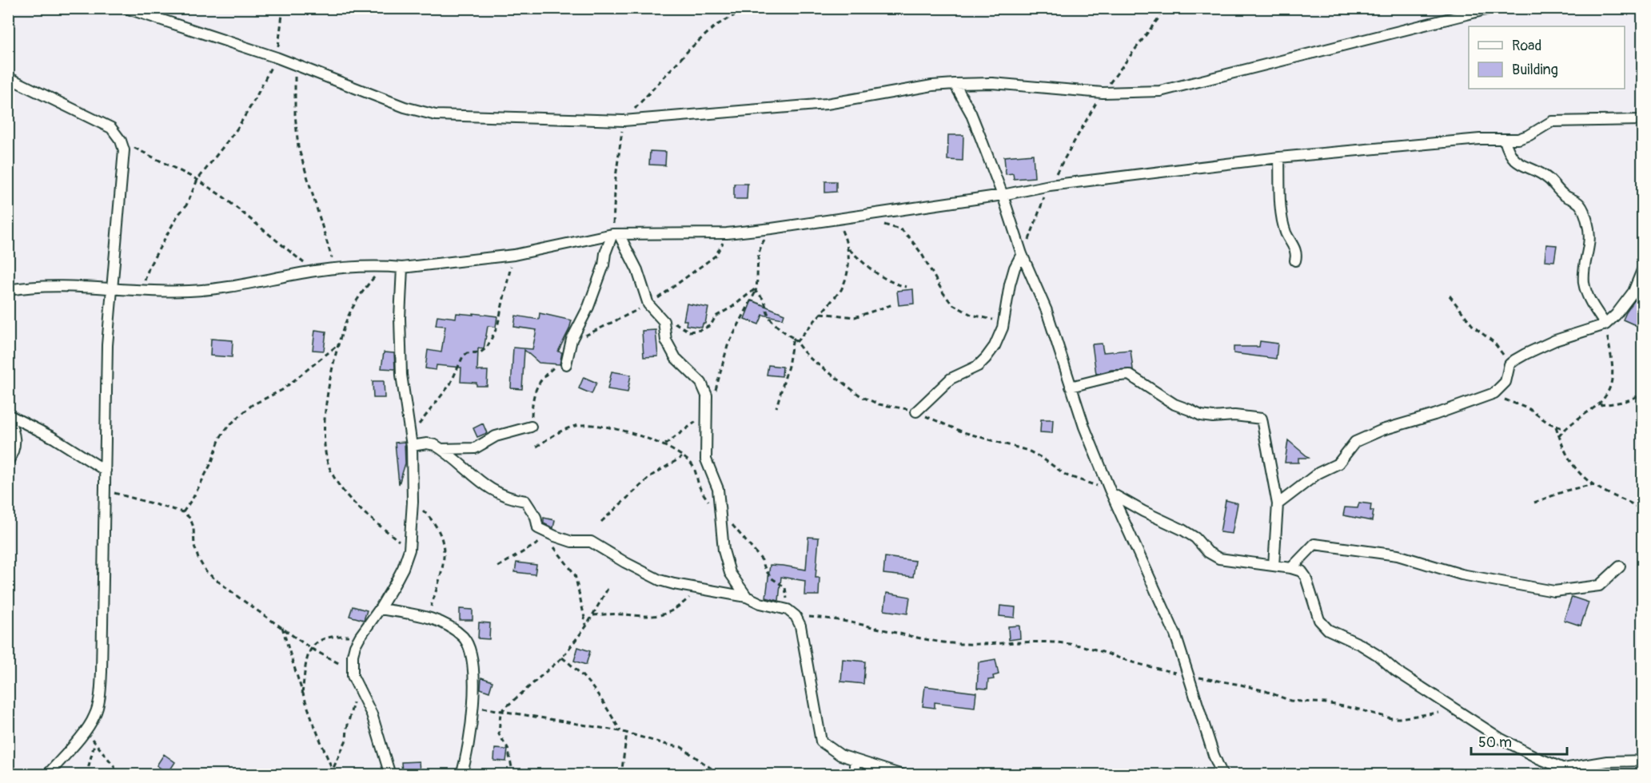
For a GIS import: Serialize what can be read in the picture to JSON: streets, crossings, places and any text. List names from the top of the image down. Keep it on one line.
{"legend":["Road","Building"],"scale_bar":"50 m"}
